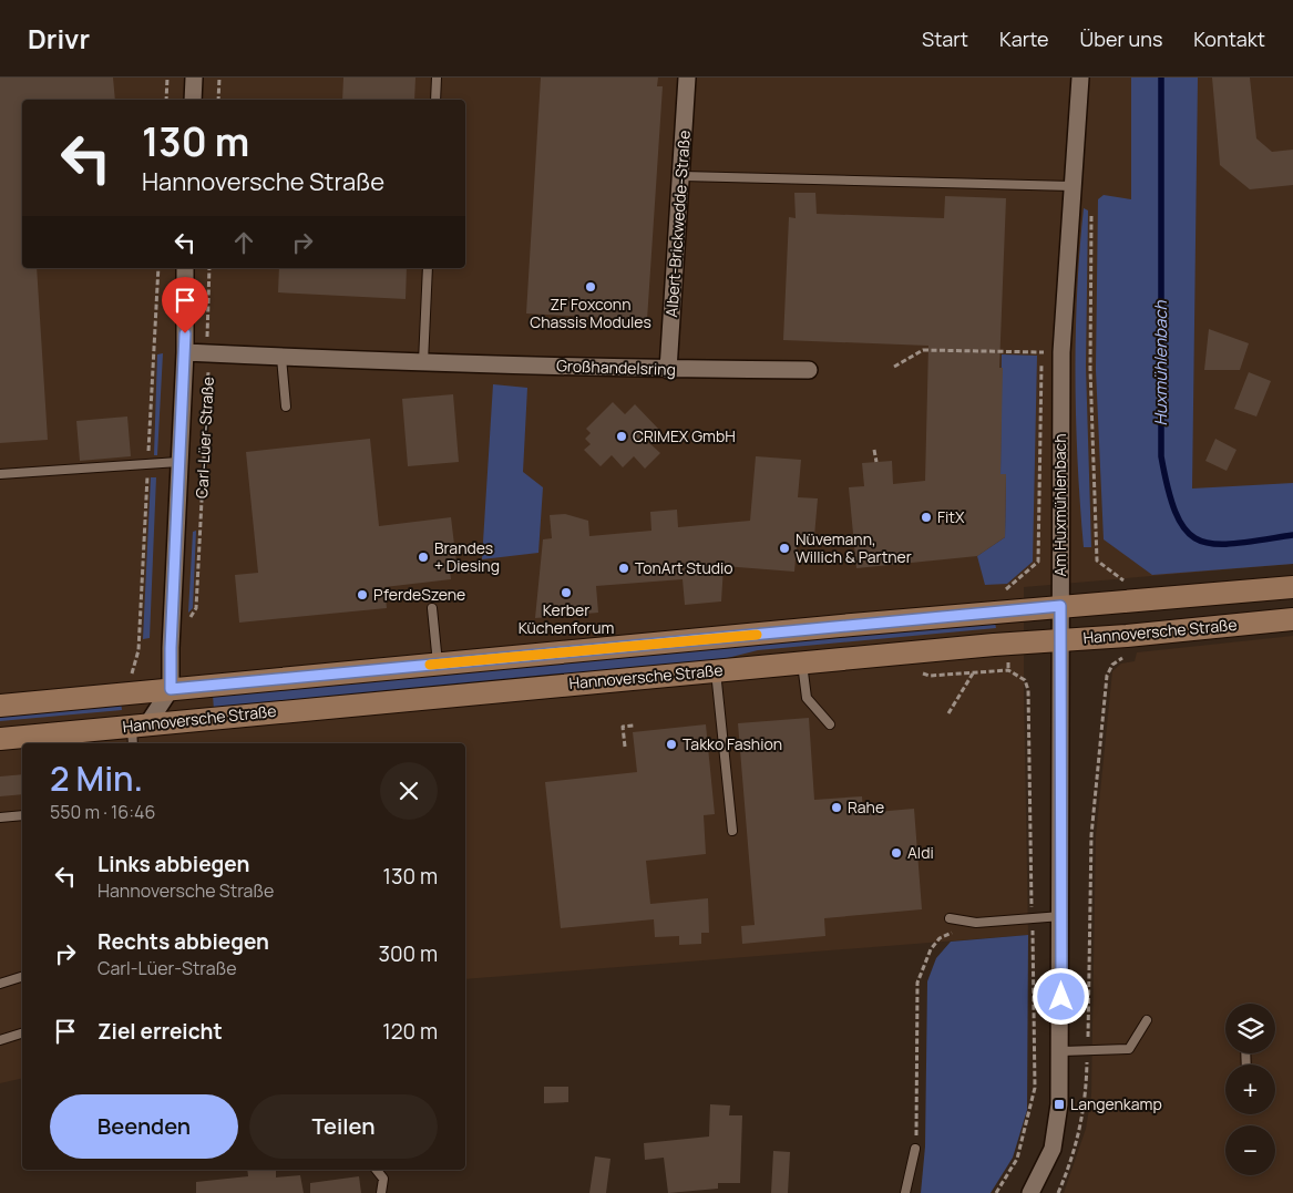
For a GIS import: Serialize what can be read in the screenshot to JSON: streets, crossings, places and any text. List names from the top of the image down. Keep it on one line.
{"streets":{"main road":["Hannoversche Straße"],"street":["Albert-Brickwedde-Straße","Großhandelsring","Carl-Lüer-Straße","Am Huxmühlenbach"]},"crossings":[["Albert-Brickwedde-Straße","Großhandelsring"],["Großhandelsring","Carl-Lüer-Straße"],["Carl-Lüer-Straße","Hannoversche Straße"],["Am Huxmühlenbach","Hannoversche Straße"]],"water":["Huxmühlenbach"],"places":{"other":["ZF Foxconn Chassis Modules","CRIMEX GmbH","FitX","Nüvemann, Willich & Partner","Brandes + Diesing","TonArt Studio","Kerber Küchenforum","PferdeSzene","Takko Fashion","Rahe","Aldi"],"transit":["Langenkamp"]},"page":{"header":"Drivr","nav":["Start","Karte","Über uns","Kontakt"],"turn":["130 m","Hannoversche Straße"],"heading":["2 Min.","550 m · 16:46"],"list":[{"name":"Links abbiegen","note":"Hannoversche Straße","value":"130 m"},{"name":"Rechts abbiegen","note":"Carl-Lüer-Straße","value":"300 m"},{"name":"Ziel erreicht","value":"120 m"}],"map_buttons":["+","−"],"buttons":["Beenden","Teilen"]}}
